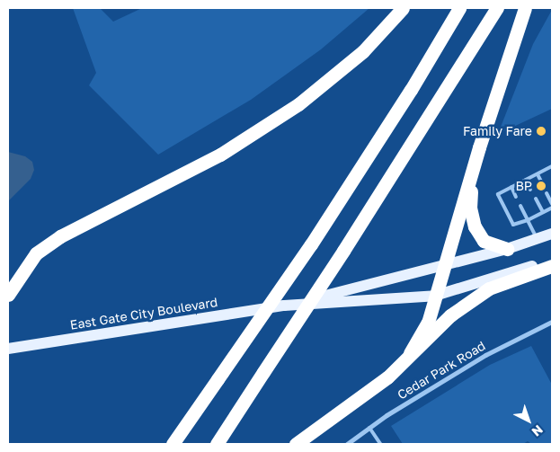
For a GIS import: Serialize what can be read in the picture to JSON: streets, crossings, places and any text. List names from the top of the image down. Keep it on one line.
{"streets":{"main road":["East Gate City Boulevard"],"street":["Cedar Park Road"]},"places":["Family Fare","BP"],"north":"bottom right"}
